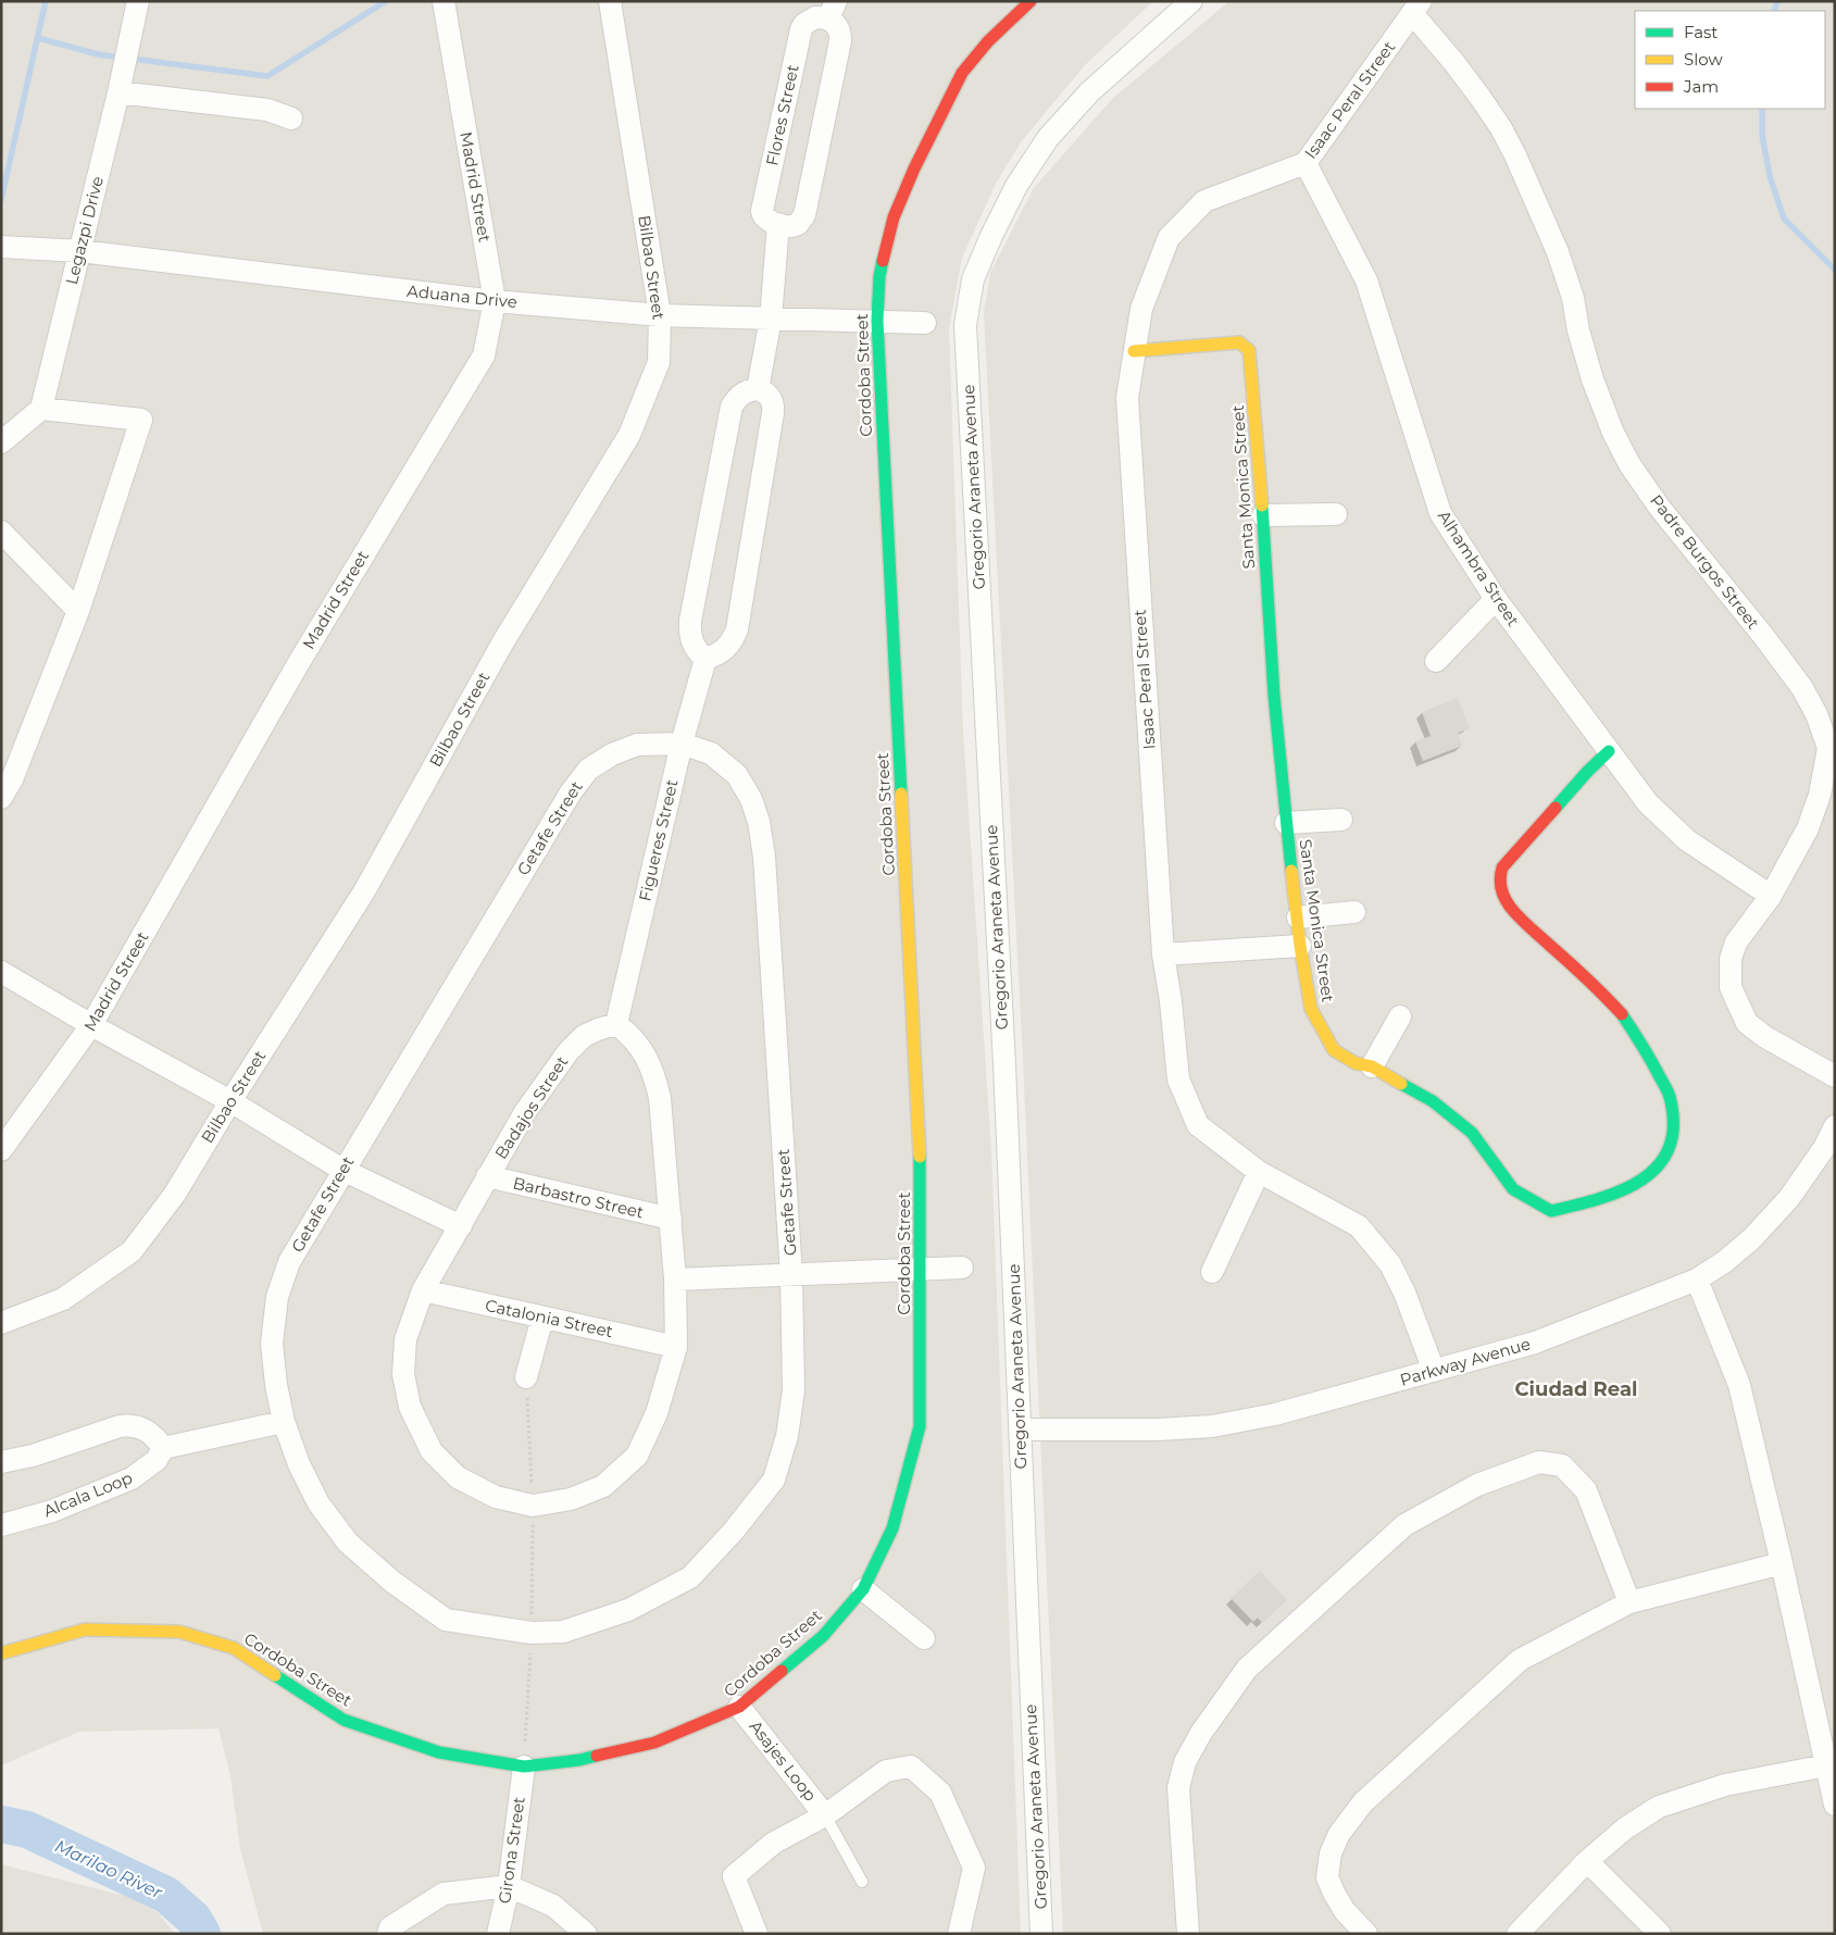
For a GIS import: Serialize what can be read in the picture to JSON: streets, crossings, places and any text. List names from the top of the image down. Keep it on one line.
{"streets":{"street":["Isaac Peral Street","Flores Street","Madrid Street","Legazpi Drive","Bilbao Street","Aduana Drive","Cordoba Street","Gregorio Araneta Avenue","Santa Monica Street","Padre Burgos Street","Alhambra Street","Getafe Street","Figueres Street","Badajos Street","Barbastro Street","Catalonia Street","Parkway Avenue","Alcala Loop","Asajes Loop","Girona Street"]},"crossings":[["Isaac Peral Street","Santa Monica Street"],["Isaac Peral Street","Padre Burgos Street"],["Isaac Peral Street","Alhambra Street"],["Isaac Peral Street","Parkway Avenue"],["Madrid Street","Aduana Drive"],["Legazpi Drive","Aduana Drive"],["Bilbao Street","Aduana Drive"],["Aduana Drive","Cordoba Street"],["Cordoba Street","Asajes Loop"],["Cordoba Street","Girona Street"],["Gregorio Araneta Avenue","Parkway Avenue"],["Santa Monica Street","Alhambra Street"],["Padre Burgos Street","Alhambra Street"],["Getafe Street","Figueres Street"],["Figueres Street","Badajos Street"],["Badajos Street","Barbastro Street"],["Badajos Street","Catalonia Street"]],"districts":["Ciudad Real"],"water":["Marilao River"],"legend":["Fast","Slow","Jam"]}
